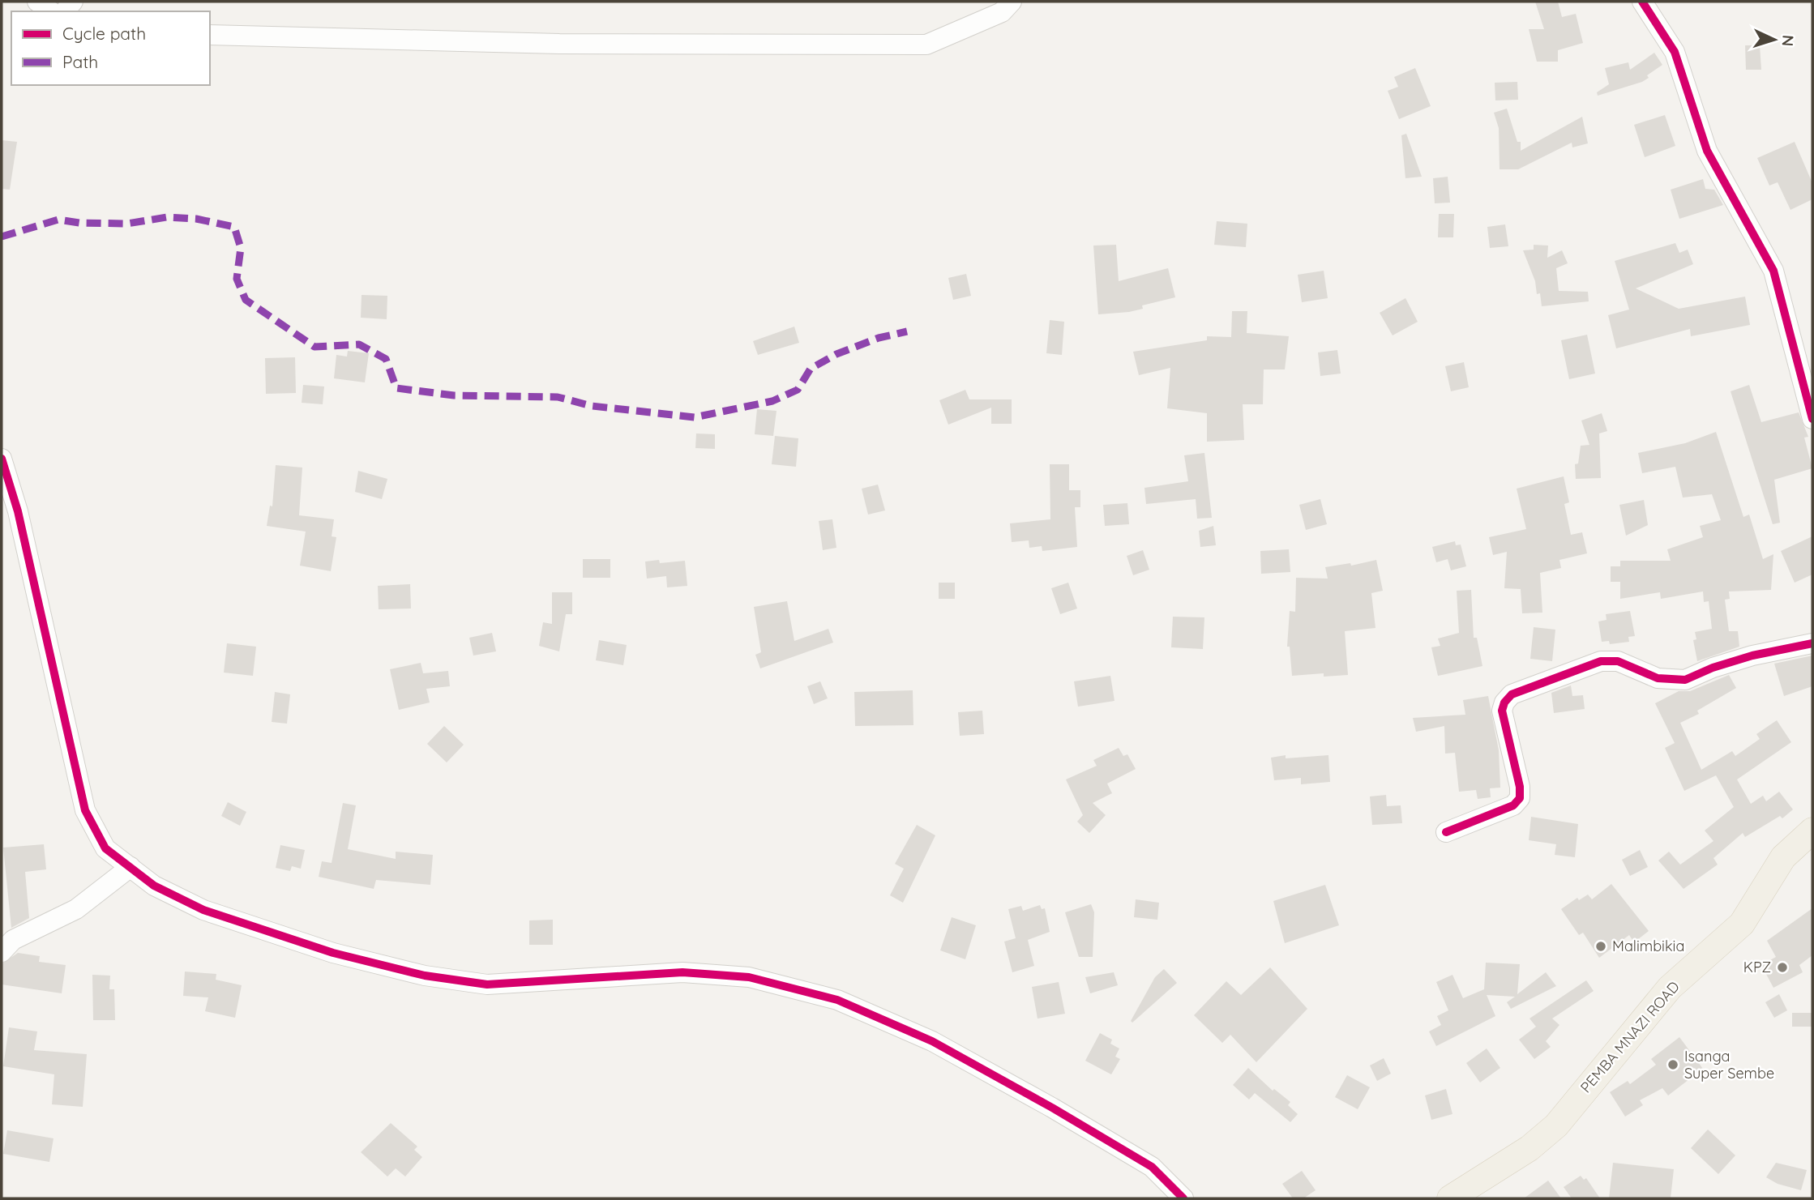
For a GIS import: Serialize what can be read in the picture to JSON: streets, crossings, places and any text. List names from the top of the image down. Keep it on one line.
{"streets":{"main road":["PEMBA MNAZI ROAD"]},"places":["Malimbikia","KPZ","Isanga Super Sembe"],"legend":["Cycle path","Path"],"north":"right"}
